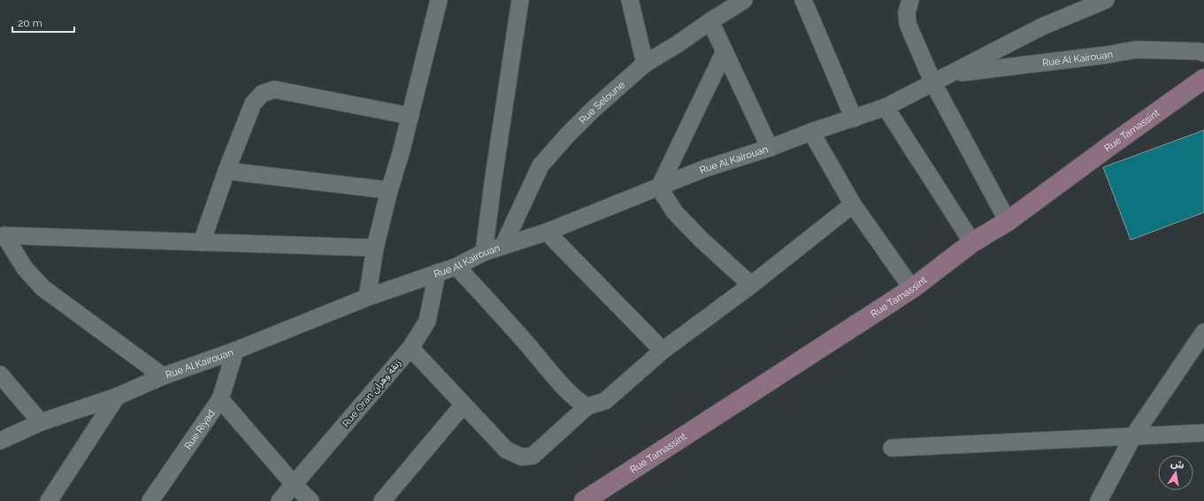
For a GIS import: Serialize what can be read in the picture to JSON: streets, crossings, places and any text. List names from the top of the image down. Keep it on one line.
{"streets":{"main road":["Rue Tamassint"],"street":["Rue Al Kairouan","Rue Seloune","Rue Oran زنقة وهران","Rue Riyad"]},"crossings":[["Rue Al Kairouan","Rue Seloune"],["Rue Al Kairouan","Rue Oran زنقة وهران"],["Rue Al Kairouan","Rue Riyad"]],"scale_bar":"20 m","north":"top"}
